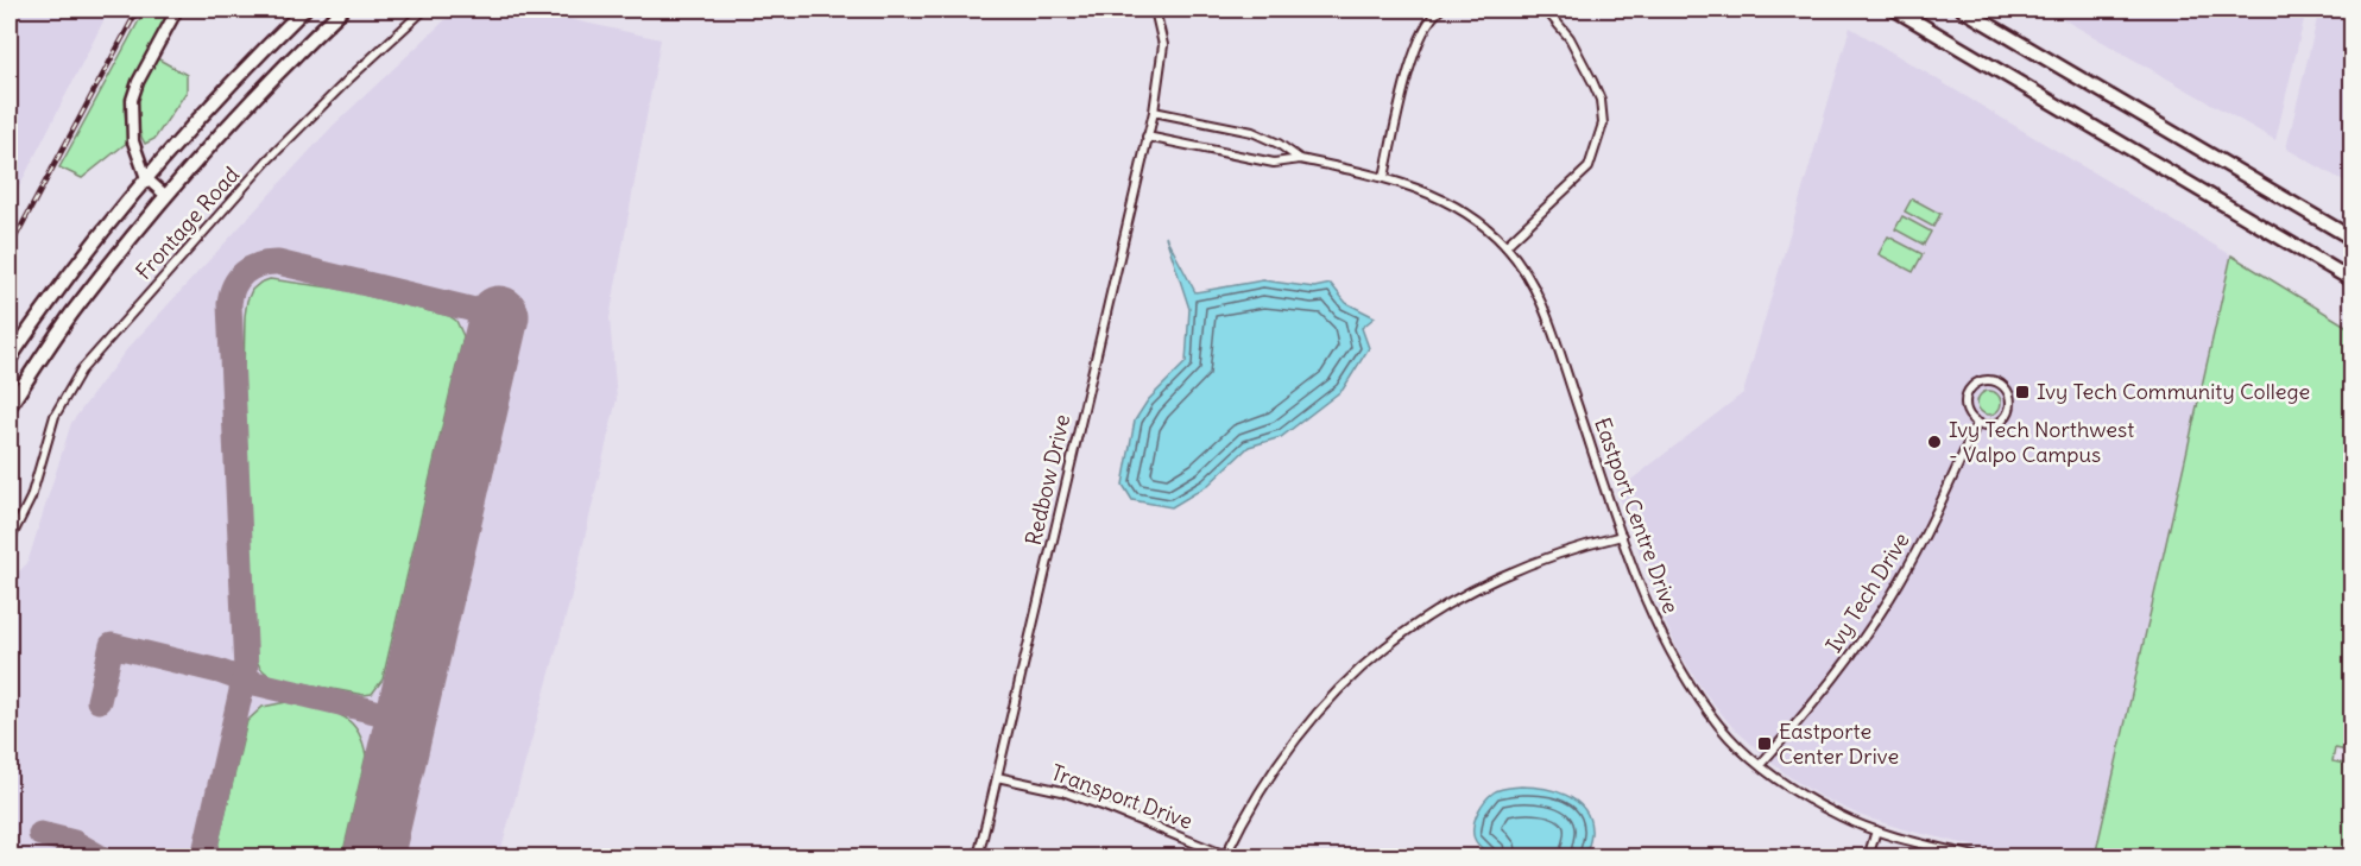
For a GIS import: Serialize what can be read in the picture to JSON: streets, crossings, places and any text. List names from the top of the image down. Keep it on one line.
{"streets":{"street":["Frontage Road","Redbow Drive","Eastport Centre Drive","Ivy Tech Drive","Transport Drive"]},"crossings":[["Redbow Drive","Eastport Centre Drive"],["Redbow Drive","Transport Drive"],["Eastport Centre Drive","Ivy Tech Drive"]],"places":{"transit":["Ivy Tech Community College","Eastporte Center Drive"],"other":["Ivy Tech Northwest - Valpo Campus"]}}
